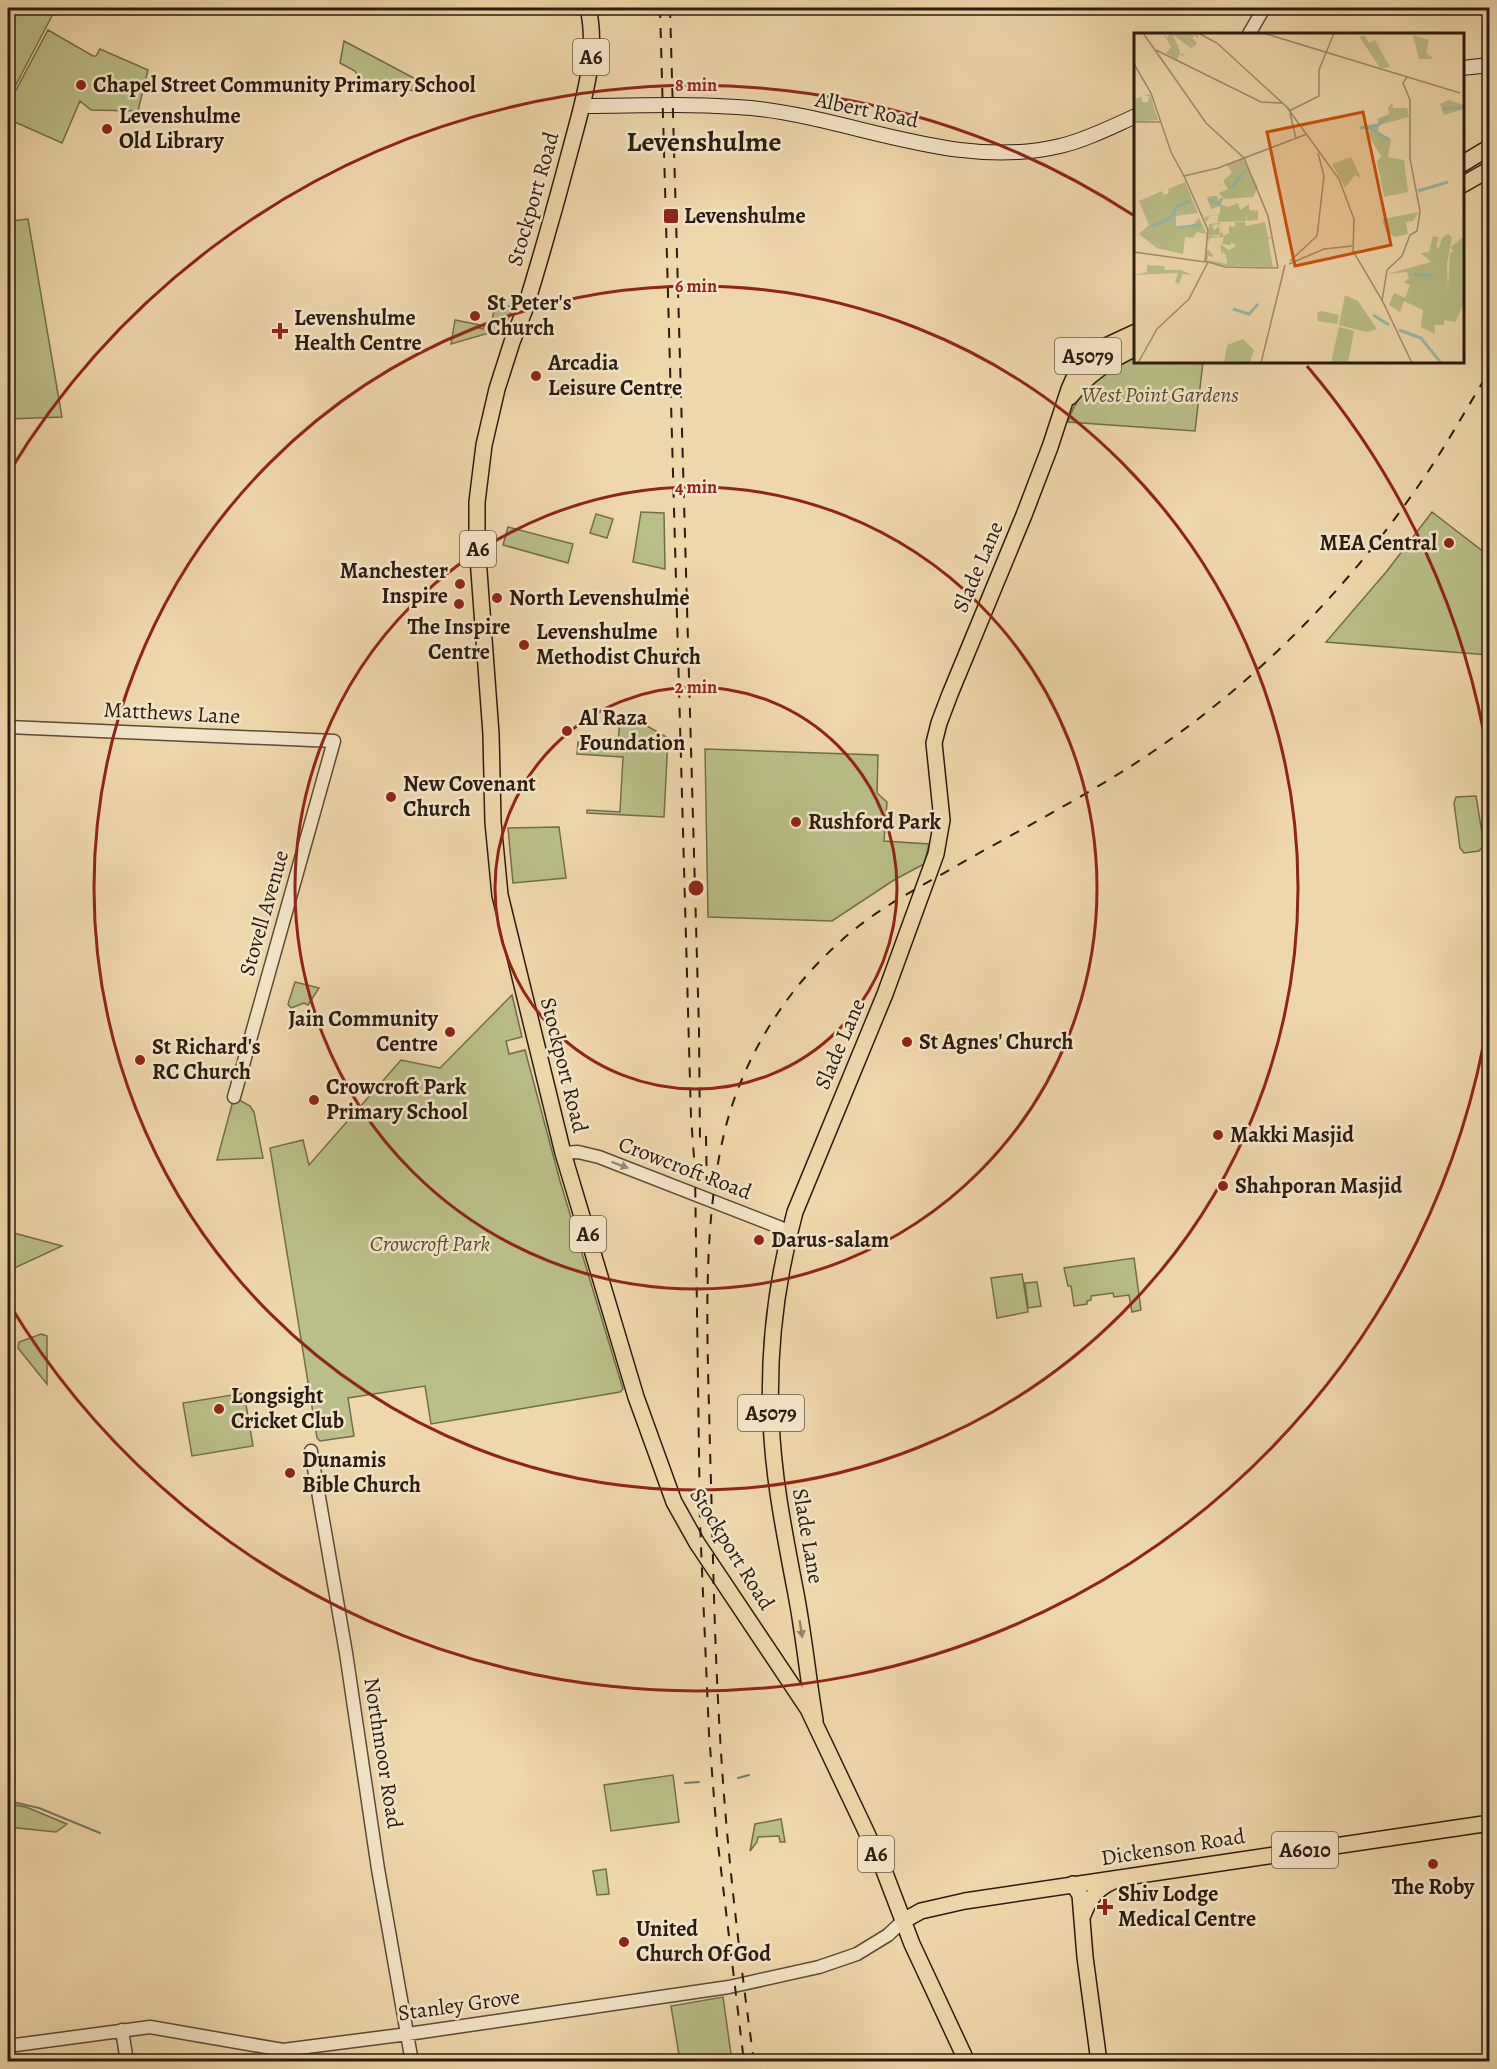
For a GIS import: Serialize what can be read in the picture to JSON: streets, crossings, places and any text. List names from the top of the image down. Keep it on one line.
{"streets":{"main road":["A6","Albert Road","Stockport Road","A5079","Slade Lane","Dickenson Road","A6010"],"street":["Matthews Lane","Stovell Avenue","Crowcroft Road","Northmoor Road","Stanley Grove"]},"crossings":[["Albert Road","Stockport Road"],["Stockport Road","Slade Lane"],["Stockport Road","Crowcroft Road"],["Stockport Road","Dickenson Road"],["Stockport Road","Stanley Grove"],["A5079","Slade Lane"],["Slade Lane","Crowcroft Road"],["Matthews Lane","Stovell Avenue"],["Northmoor Road","Stanley Grove"],["Dickenson Road","Stanley Grove"]],"one_way":["Crowcroft Road"],"districts":["Levenshulme"],"parks":["West Point Gardens","Crowcroft Park"],"places":{"other":["Chapel Street Community Primary School","Levenshulme Old Library","St Peter's Church","Arcadia Leisure Centre","MEA Central","Manchester Inspire","North Levenshulme","The Inspire Centre","Levenshulme Methodist Church","Al Raza Foundation","New Covenant Church","Rushford Park","Jain Community Centre","St Agnes' Church","St Richard's RC Church","Crowcroft Park Primary School","Makki Masjid","Shahporan Masjid","Darus-salam","Longsight Cricket Club","Dunamis Bible Church","The Roby","United Church Of God"],"transit":["Levenshulme"],"health":["Levenshulme Health Centre","Shiv Lodge Medical Centre"]},"rings":["8 min","6 min","4 min","2 min"]}
